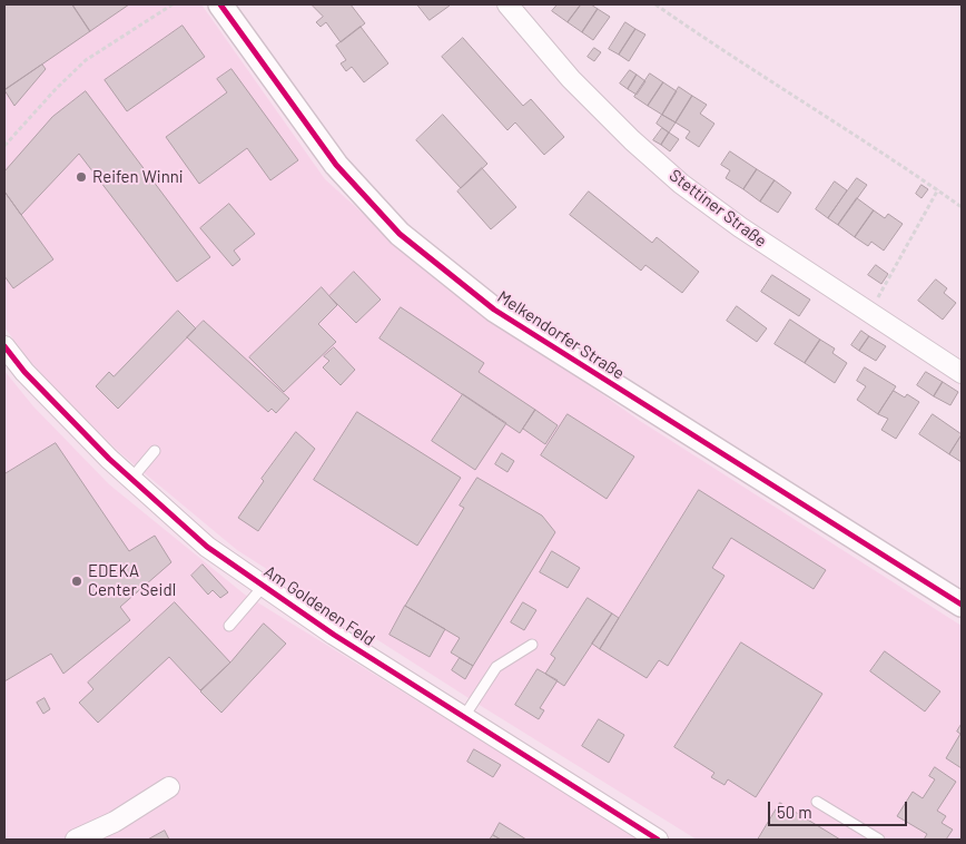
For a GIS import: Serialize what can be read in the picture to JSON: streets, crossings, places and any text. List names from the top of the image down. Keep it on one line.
{"streets":{"street":["Stettiner Straße","Melkendorfer Straße","Am Goldenen Feld"]},"places":["Reifen Winni","EDEKA Center Seidl"],"scale_bar":"50 m"}
